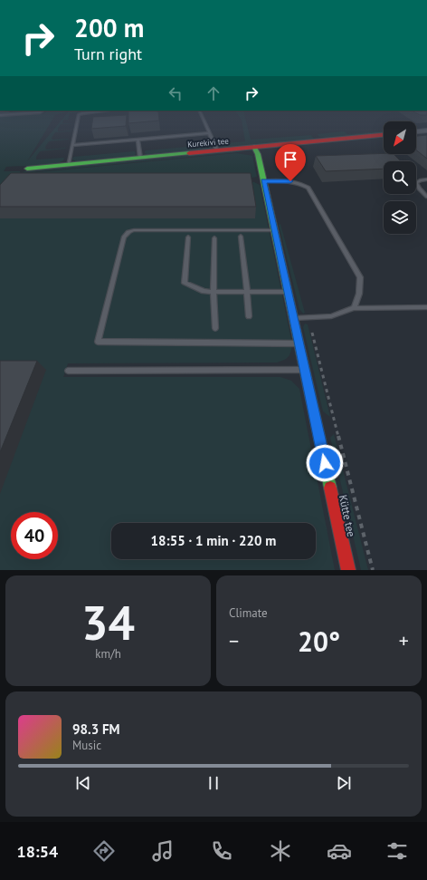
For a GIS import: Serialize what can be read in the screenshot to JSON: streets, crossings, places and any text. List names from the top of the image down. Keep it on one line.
{"streets":{"street":["Kurekivi tee","Kütte tee"]},"crossings":[["Kurekivi tee","Kütte tee"]],"north":"bottom left","page":{"turn":["200 m","Turn right"],"limit":"40","trip":"18:55 · 1 min · 220 m","tile":[["34","km/h"],"Climate"],"heat":["−","20°","+"],"song":["98.3 FM","Music"],"tabs":"18:54"}}
